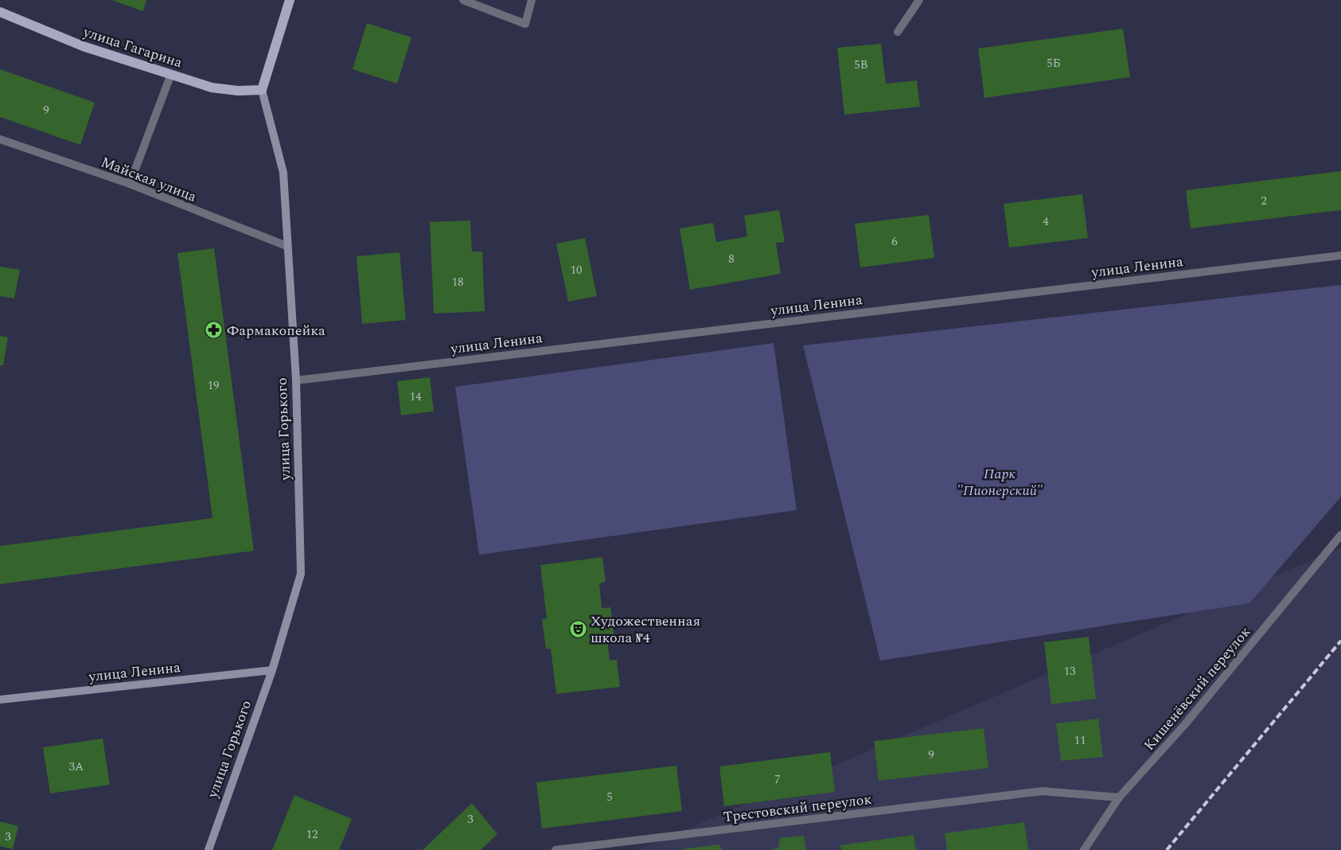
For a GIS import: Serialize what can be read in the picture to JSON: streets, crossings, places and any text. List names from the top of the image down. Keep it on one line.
{"streets":{"main road":["улица Гагарина"],"street":["Майская улица","улица Ленина","улица Горького","Кишенёвский переулок","Трестовский переулок"]},"crossings":[["улица Гагарина","улица Горького"],["Майская улица","улица Горького"],["улица Ленина","улица Горького"],["Кишенёвский переулок","Трестовский переулок"]],"parks":["Парк \"Пионерский\""],"places":{"pharmacy":["Фармакопейка"],"theatre":["Художественная школа №4"]},"house_numbers":["5Б","5В","9","2","4","6","8","10","18","19","14","13","11","9","3А","7","5","3","12","3"]}
